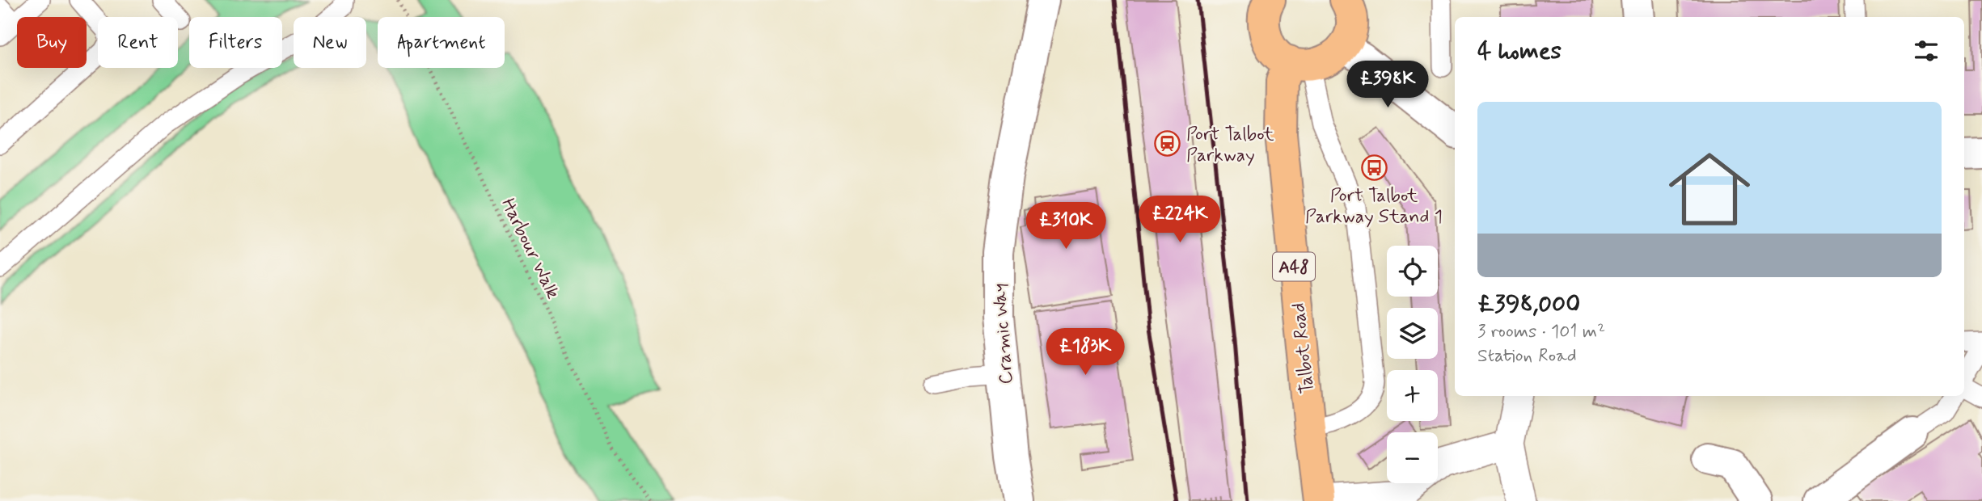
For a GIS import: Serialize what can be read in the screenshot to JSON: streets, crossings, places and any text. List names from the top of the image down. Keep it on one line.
{"streets":{"main road":["A48","Talbot Road"],"street":["Cramic Way"],"path":["Harbour Walk"]},"places":{"station":["Port Talbot Parkway"],"bus stop":["Port Talbot Parkway Stand 1"]},"page":{"chip":["Buy","Rent","Filters","New","Apartment"],"heading":"4 homes","price":["£398K","£224K","£310K","£183K"],"list":[{"name":"£398,000","note":"3 rooms · 101 m² · Station Road"}],"map_buttons":["+","−"]}}
